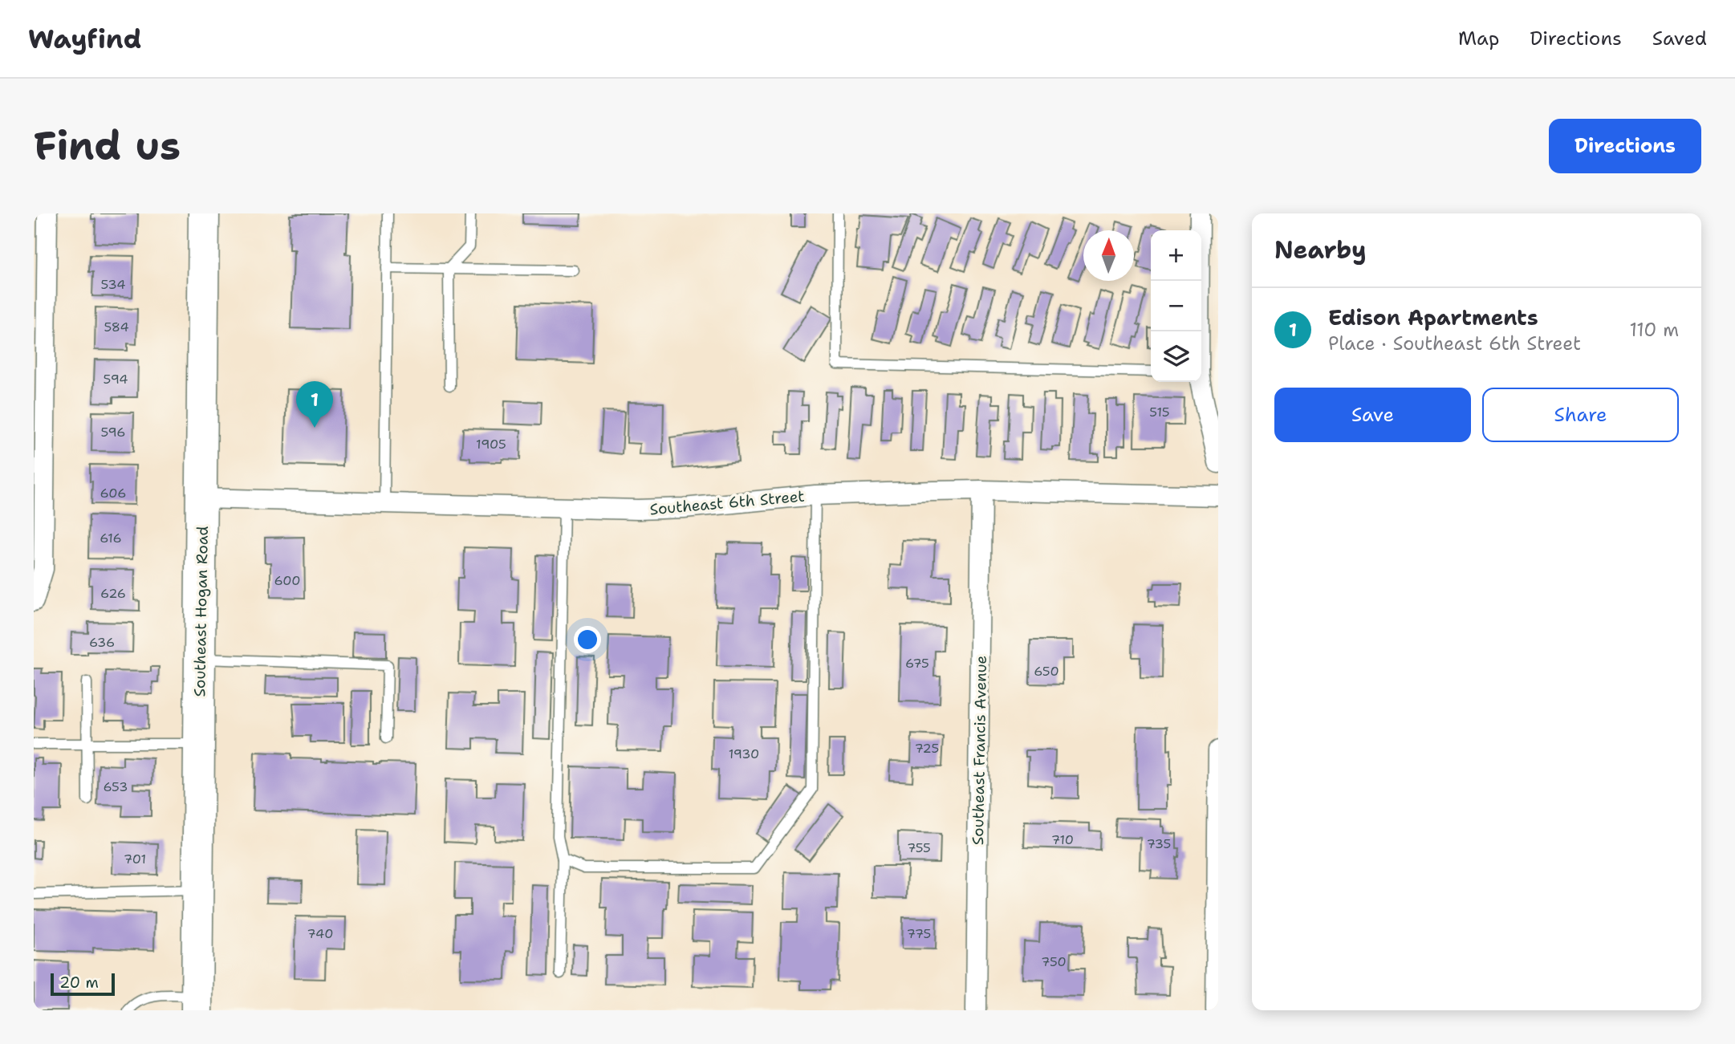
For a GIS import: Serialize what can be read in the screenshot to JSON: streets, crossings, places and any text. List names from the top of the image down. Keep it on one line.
{"streets":{"main road":["Southeast Hogan Road"],"street":["Southeast 6th Street","Southeast Francis Avenue"]},"crossings":[["Southeast 6th Street","Southeast Hogan Road"],["Southeast 6th Street","Southeast Francis Avenue"]],"house_numbers":["534","584","594","515","596","1905","606","616","600","626","636","675","650","725","1930","653","710","735","755","701","740","775","750"],"scale_bar":"20 m","north":"top","page":{"header":"Wayfind","nav":["Map","Directions","Saved"],"buttons":["Directions",["Save","Share"]],"title":"Find us","heading":"Nearby","map_buttons":["+","−"],"list":[{"mark":"1","name":"Edison Apartments","note":"Place · Southeast 6th Street","value":"110 m"}],"pins":"1","scale":"20 m"}}
